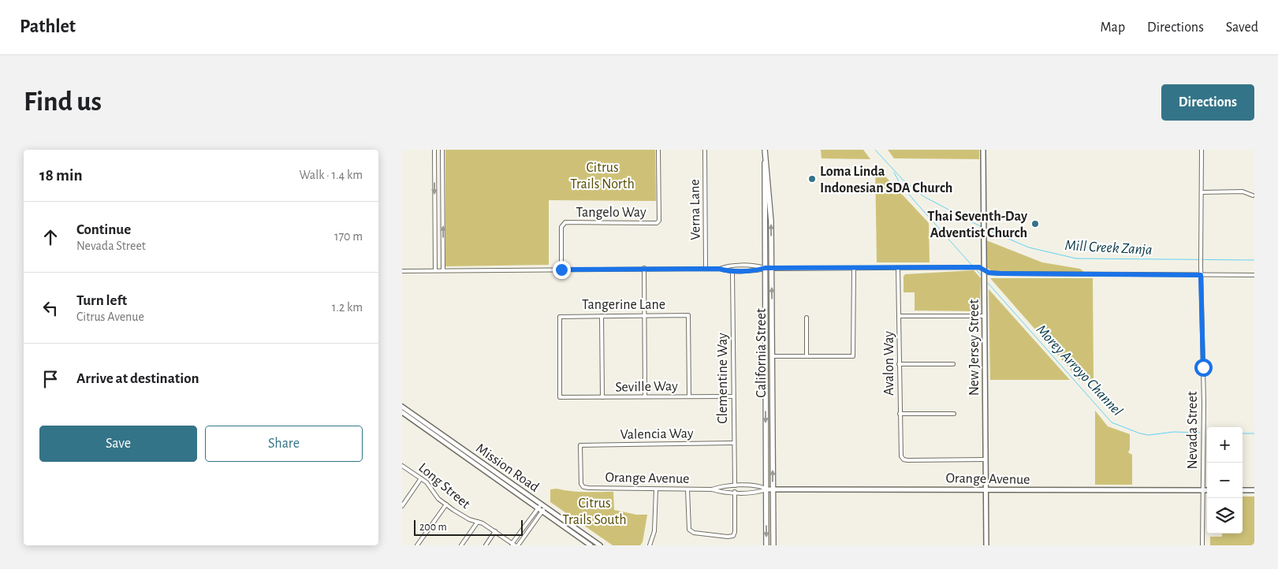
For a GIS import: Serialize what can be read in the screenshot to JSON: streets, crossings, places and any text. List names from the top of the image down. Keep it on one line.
{"streets":{"main road":["California Street"],"street":["Verna Lane","Tangelo Way","Tangerine Lane","New Jersey Street","Avalon Way","Clementine Way","Seville Way","Nevada Street","Valencia Way","Mission Road","Orange Avenue","Long Street"]},"crossings":[["Tangerine Lane","Seville Way"],["New Jersey Street","Avalon Way"],["New Jersey Street","Orange Avenue"],["California Street","Orange Avenue"],["Clementine Way","Seville Way"],["Clementine Way","Valencia Way"],["Clementine Way","Orange Avenue"],["Nevada Street","Orange Avenue"],["Valencia Way","Orange Avenue"]],"water":["Mill Creek Zanja","Morey Arroyo Channel"],"parks":["Citrus Trails North","Citrus Trails South"],"places":["Loma Linda Indonesian SDA Church","Thai Seventh-Day Adventist Church"],"scale_bar":"200 m","page":{"header":"Pathlet","nav":["Map","Directions","Saved"],"buttons":["Directions",["Save","Share"]],"title":"Find us","heading":["18 min","Walk · 1.4 km"],"list":[["Continue","Nevada Street","170 m"],["Turn left","Citrus Avenue","1.2 km"],"Arrive at destination"],"map_buttons":["+","−"],"scale":"200 m"}}
